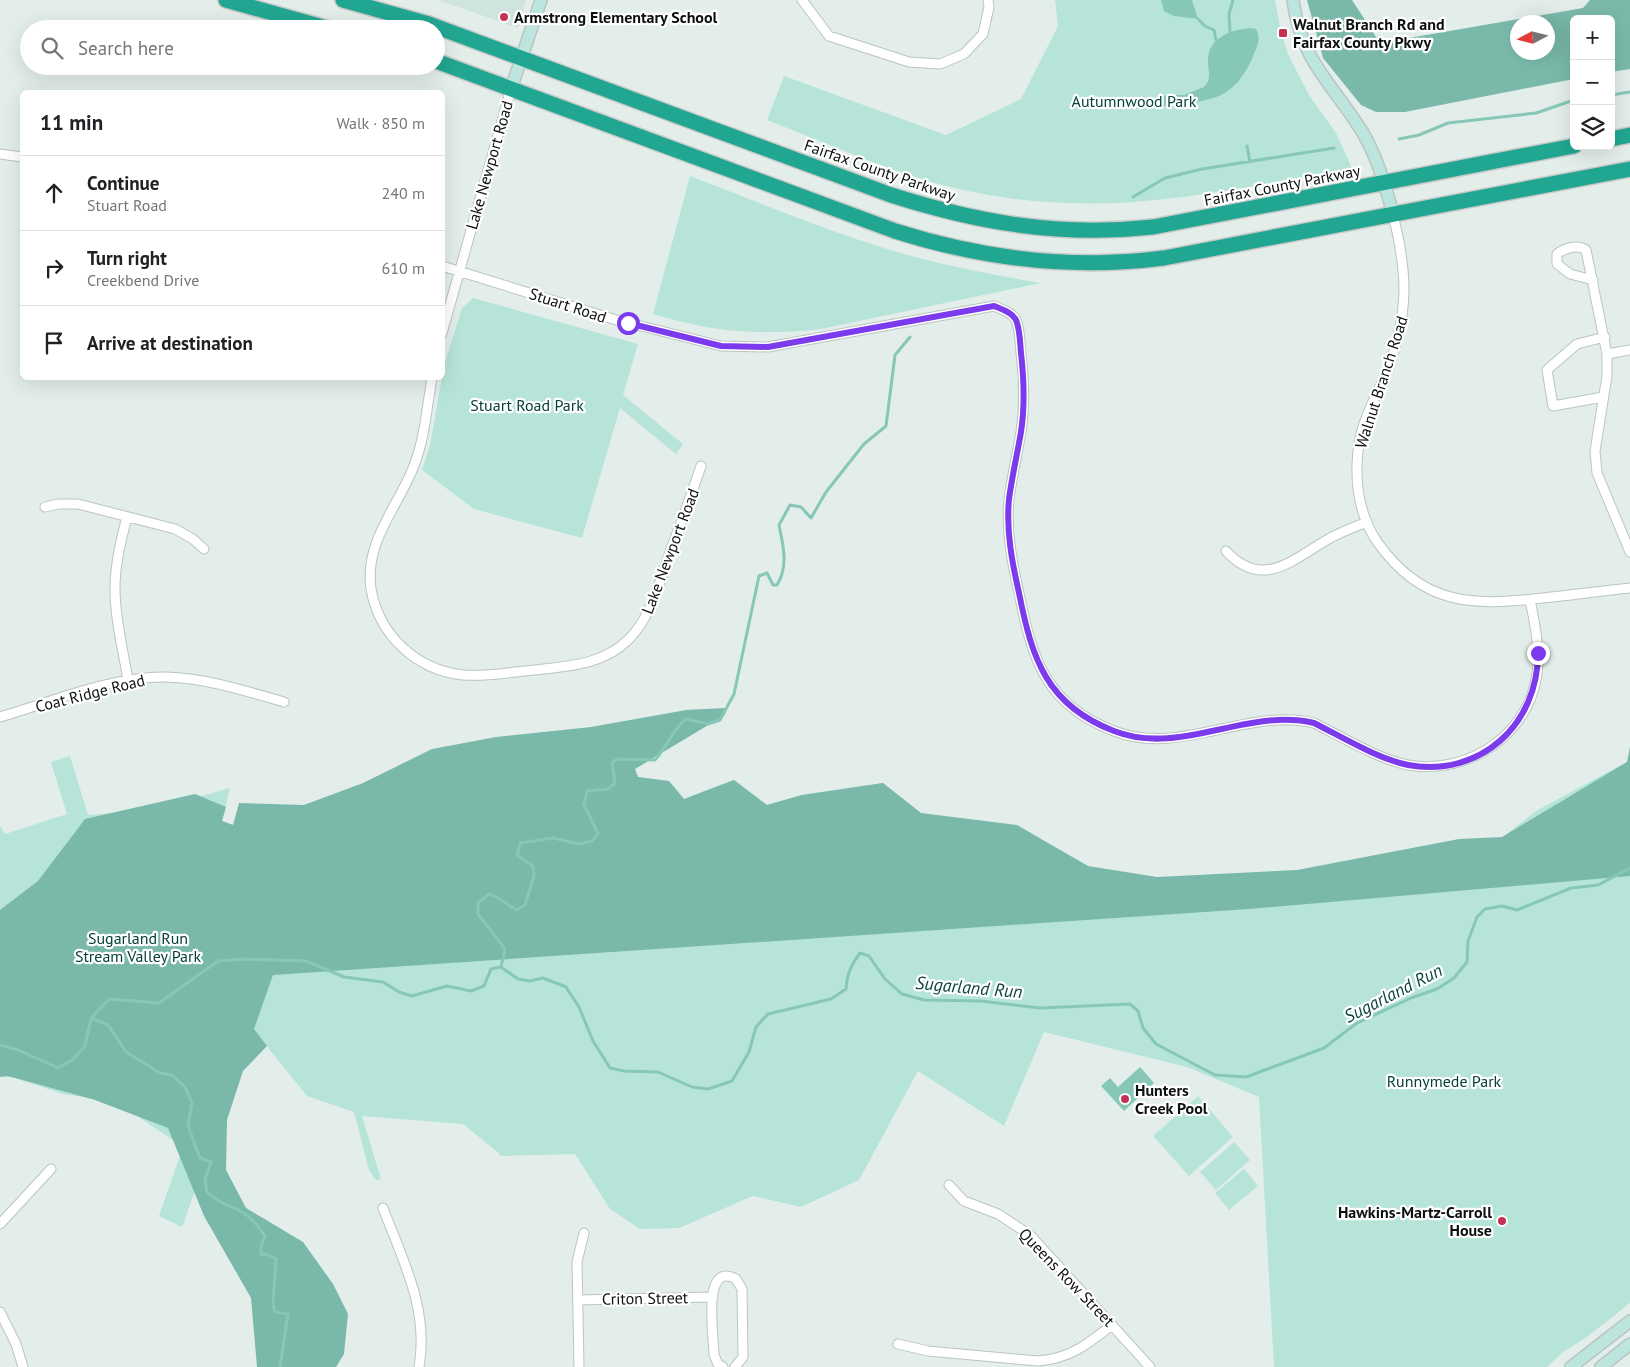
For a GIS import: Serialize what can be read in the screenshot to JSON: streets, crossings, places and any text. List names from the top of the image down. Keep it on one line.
{"streets":{"highway":["Fairfax County Parkway"],"street":["Lake Newport Road","Stuart Road","Walnut Branch Road","Coat Ridge Road","Queens Row Street","Criton Street"]},"crossings":[["Lake Newport Road","Fairfax County Parkway"],["Lake Newport Road","Stuart Road"],["Fairfax County Parkway","Walnut Branch Road"],["Stuart Road","Walnut Branch Road"]],"water":["Sugarland Run"],"parks":["Autumnwood Park","Stuart Road Park","Sugarland Run Stream Valley Park","Runnymede Park"],"places":{"other":["Armstrong Elementary School","Hunters Creek Pool","Hawkins-Martz-Carroll House"],"transit":["Walnut Branch Rd and Fairfax County Pkwy"]},"north":"left","page":{"map_buttons":["+","−"],"search":"Search here","heading":["11 min","Walk · 850 m"],"list":[["Continue","Stuart Road","240 m"],["Turn right","Creekbend Drive","610 m"],"Arrive at destination"]}}
